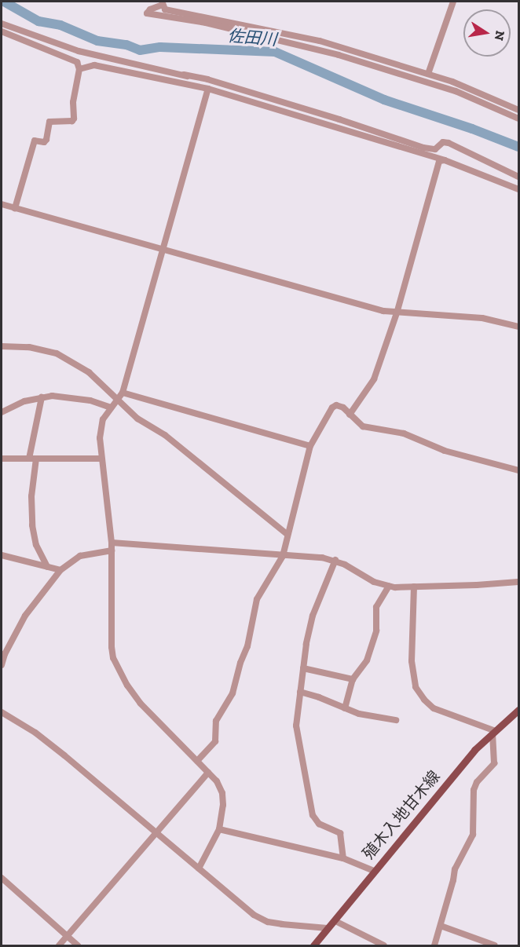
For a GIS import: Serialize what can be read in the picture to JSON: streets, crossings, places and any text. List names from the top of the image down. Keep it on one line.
{"streets":{"main road":["殖木入地甘木線"]},"water":["佐田川"],"north":"right"}
